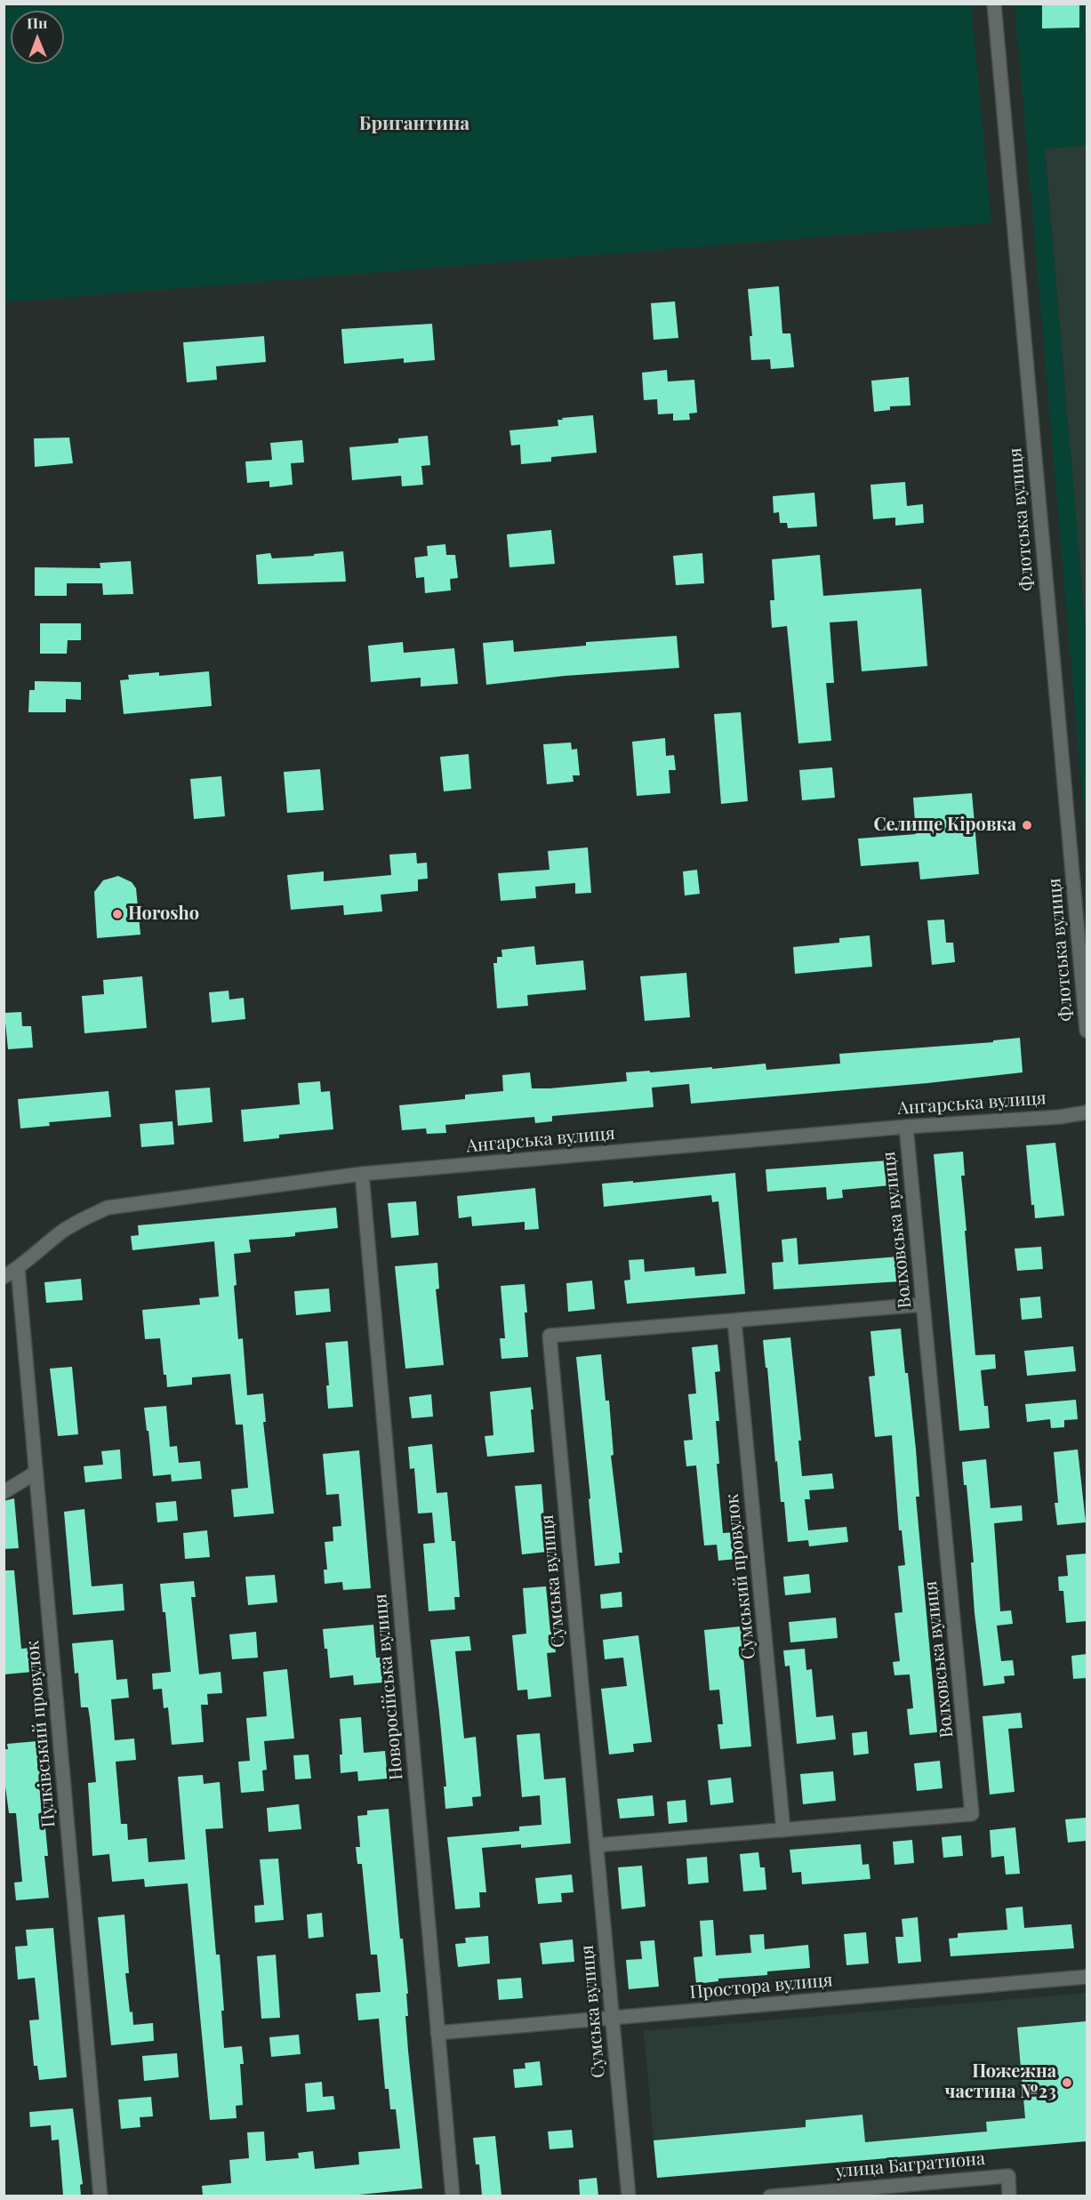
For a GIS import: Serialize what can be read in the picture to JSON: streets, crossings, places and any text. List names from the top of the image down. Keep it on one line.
{"streets":{"street":["Флотська вулиця","Ангарська вулиця","Волховська вулиця","Сумський провулок","Сумська вулиця","Новоросійська вулиця","Пулківський провулок","Простора вулиця","улица Багратиона"]},"crossings":[["Ангарська вулиця","Волховська вулиця"],["Ангарська вулиця","Новоросійська вулиця"],["Ангарська вулиця","Пулківський провулок"],["Волховська вулиця","Сумський провулок"],["Волховська вулиця","Сумська вулиця"],["Сумський провулок","Сумська вулиця"],["Сумська вулиця","Простора вулиця"],["Новоросійська вулиця","Простора вулиця"]],"districts":["Бригантина"],"places":["Селище Кіровка","Horosho","Пожежна частина №23"],"north":"top"}
